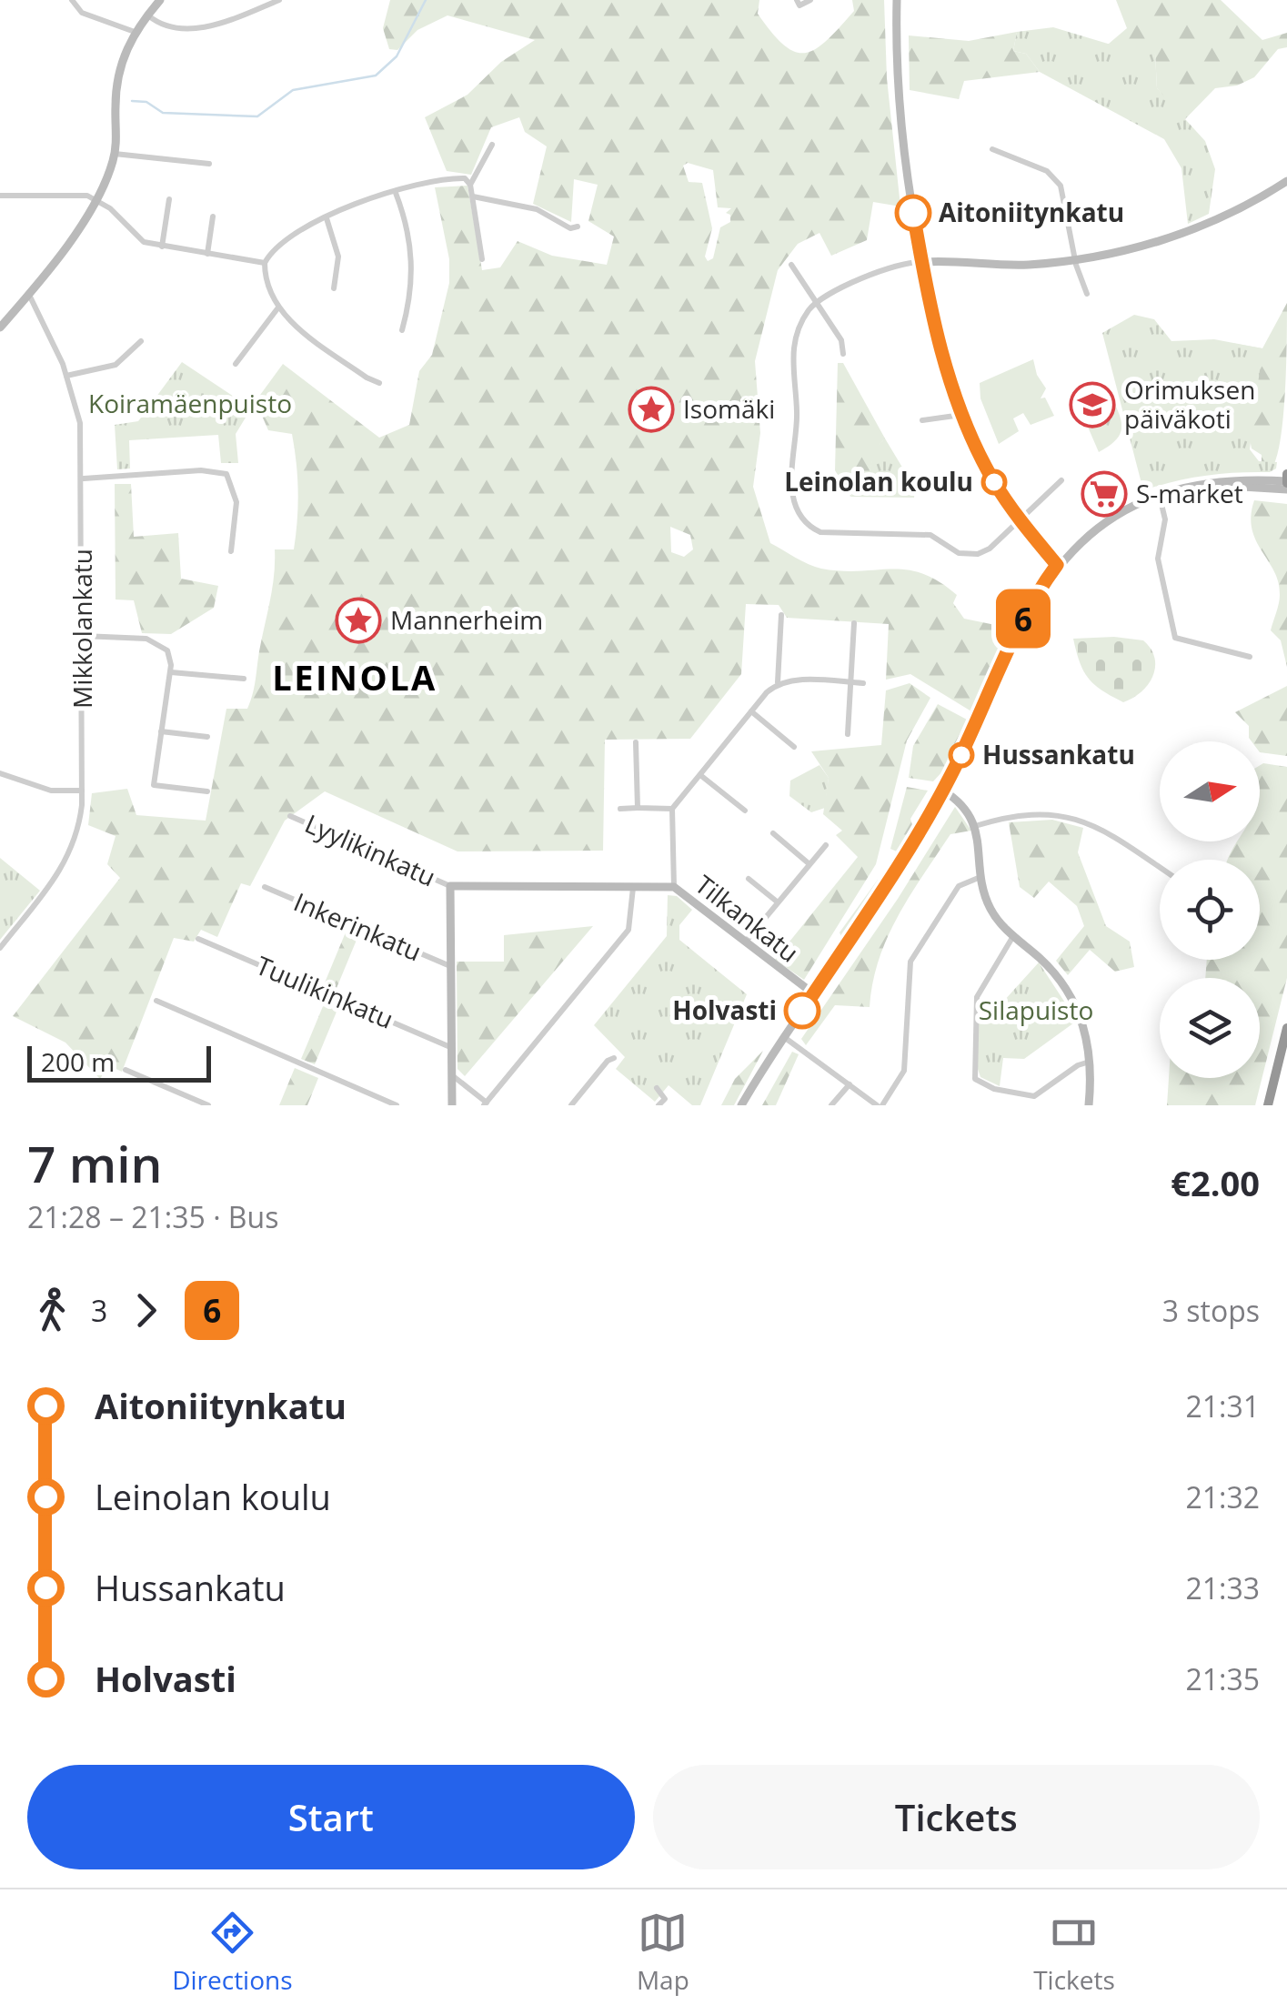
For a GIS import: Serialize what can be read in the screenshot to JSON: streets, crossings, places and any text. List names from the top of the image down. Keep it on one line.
{"streets":{"street":["Mikkolankatu","Lyylikinkatu","Tilkankatu","Inkerinkatu","Tuulikinkatu"]},"crossings":[["Lyylikinkatu","Tilkankatu"]],"districts":["LEINOLA"],"parks":["Koiramäenpuisto","Silapuisto"],"places":{"other":["Aitoniitynkatu","Leinolan koulu","Hussankatu","Holvasti"],"school or university":["Orimuksen päiväkoti"],"place":["Isomäki","Mannerheim"],"supermarket":["S-market"]},"lines":["bus line 6"],"scale_bar":"200 m","north":"right","page":{"on_map":"6","scale":"200 m","heading":["7 min","21:28 – 21:35 · Bus","€2.00"],"legs":["3","6","3 stops"],"list":[{"name":"Aitoniitynkatu","value":"21:31"},{"name":"Leinolan koulu","value":"21:32"},{"name":"Hussankatu","value":"21:33"},{"name":"Holvasti","value":"21:35"}],"buttons":["Start","Tickets"],"tabs":["Directions","Map","Tickets"]}}
